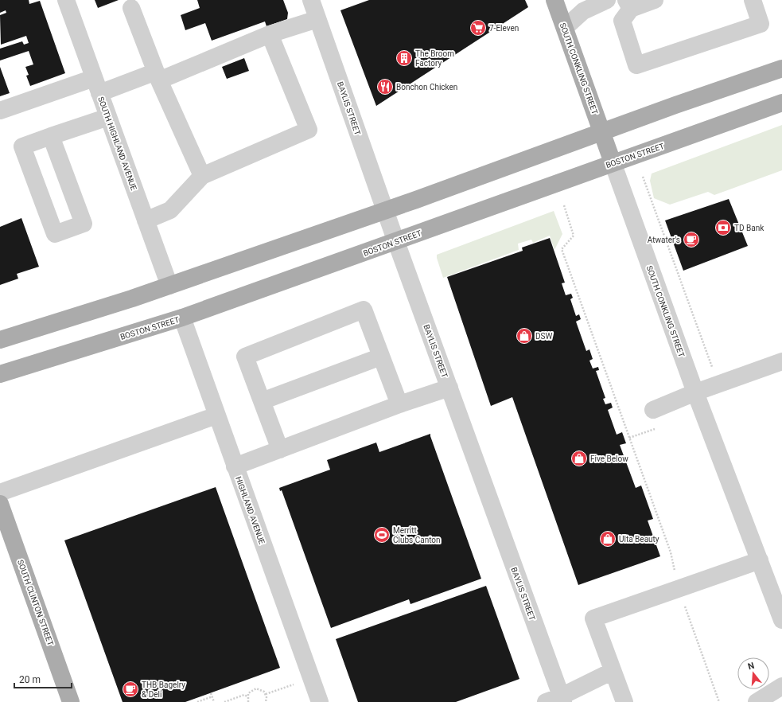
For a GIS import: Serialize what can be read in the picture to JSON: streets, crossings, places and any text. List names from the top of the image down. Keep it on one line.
{"streets":{"main road":["SOUTH CONKLING STREET","BOSTON STREET","SOUTH CLINTON STREET"],"street":["BAYLIS STREET","SOUTH HIGHLAND AVENUE","HIGHLAND AVENUE"]},"crossings":[["SOUTH CONKLING STREET","BOSTON STREET"],["BAYLIS STREET","BOSTON STREET"],["BOSTON STREET","HIGHLAND AVENUE"]],"places":{"supermarket":["7-Eleven"],"building":["The Broom Factory"],"restaurant":["Bonchon Chicken"],"bank":["TD Bank"],"cafe":["Atwater's","THB Bagelry & Deli"],"shop":["DSW","Five Below","Ulta Beauty"],"sports":["Merritt Clubs Canton"]},"scale_bar":"20 m","north":"top"}
